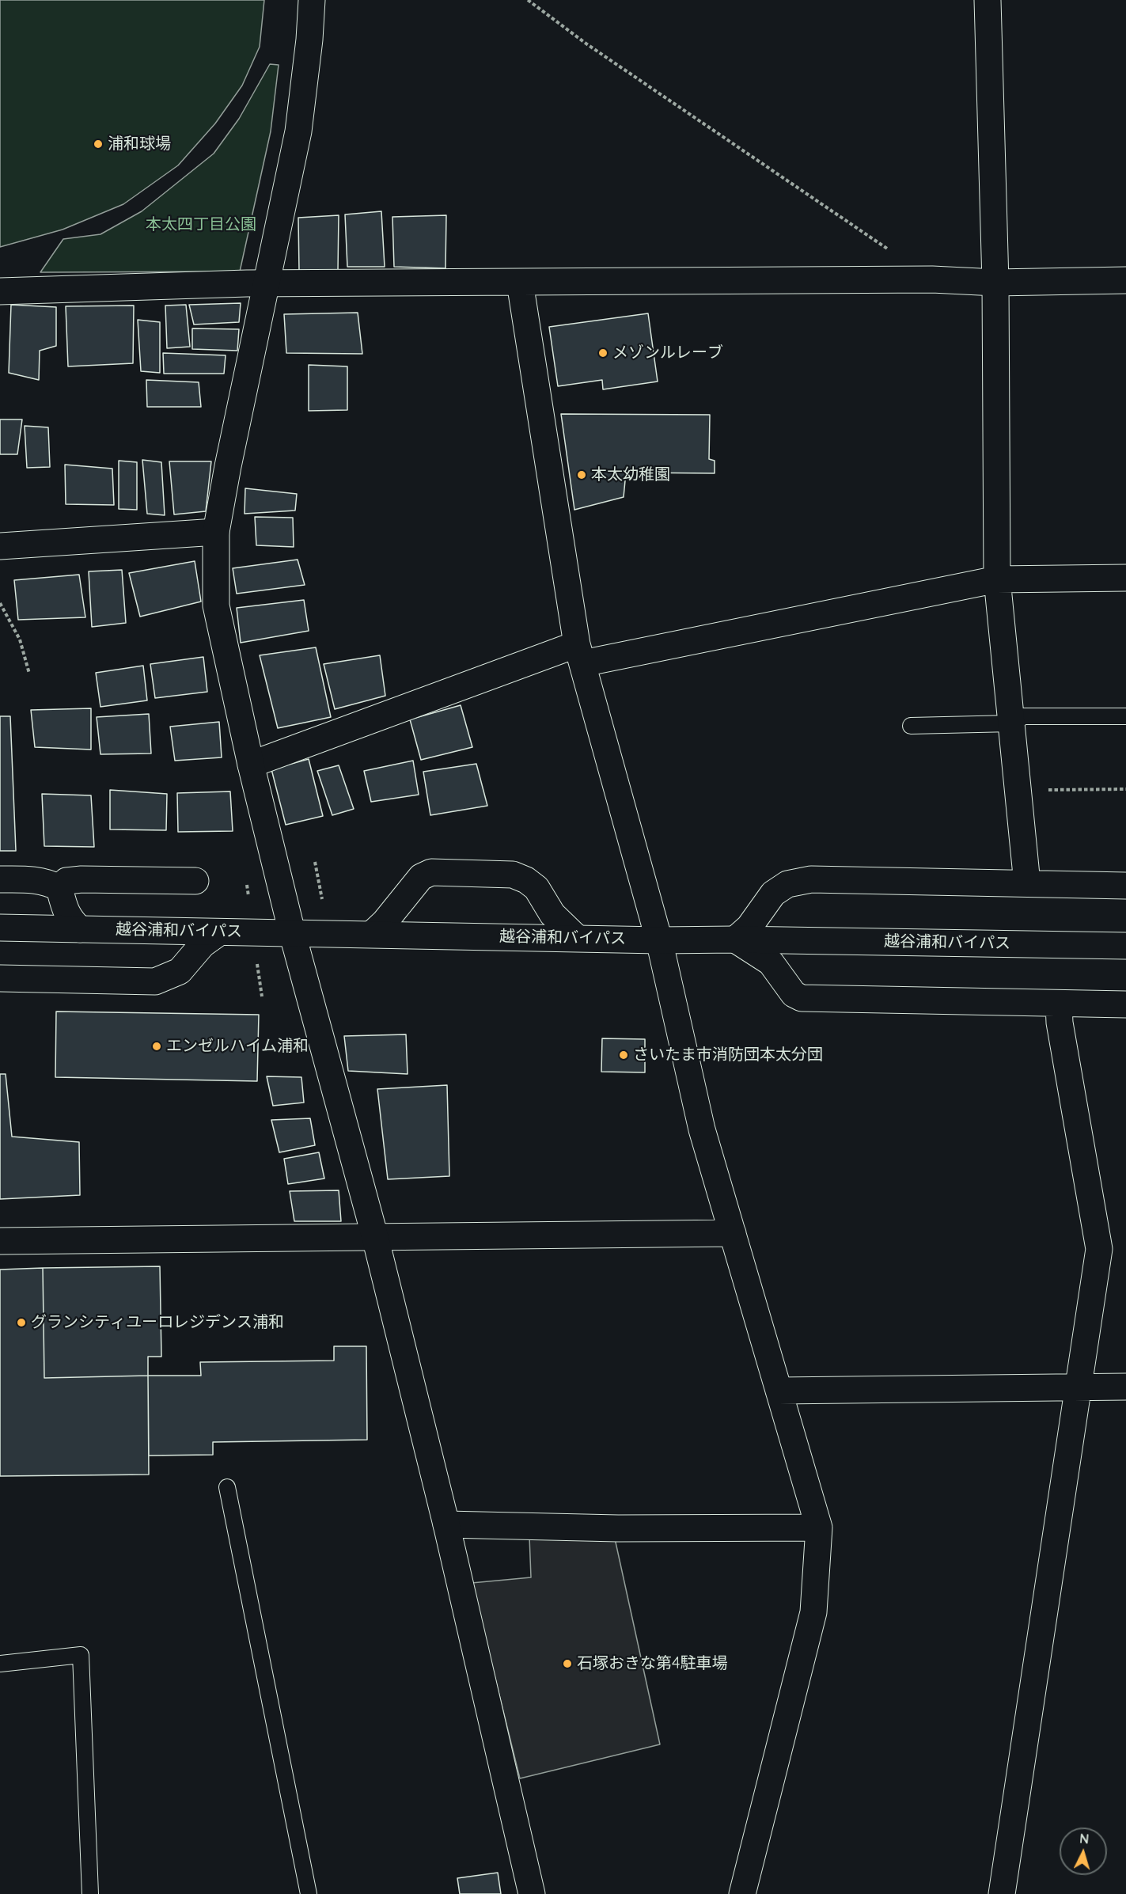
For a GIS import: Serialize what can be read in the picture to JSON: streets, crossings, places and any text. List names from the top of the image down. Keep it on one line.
{"streets":{"main road":["越谷浦和バイパス"]},"parks":["本太四丁目公園"],"places":["浦和球場","メゾンルレーブ","本太幼稚園","エンゼルハイム浦和","さいたま市消防団本太分団","グランシティユーロレジデンス浦和","石塚おきな第4駐車場"],"north":"top"}
